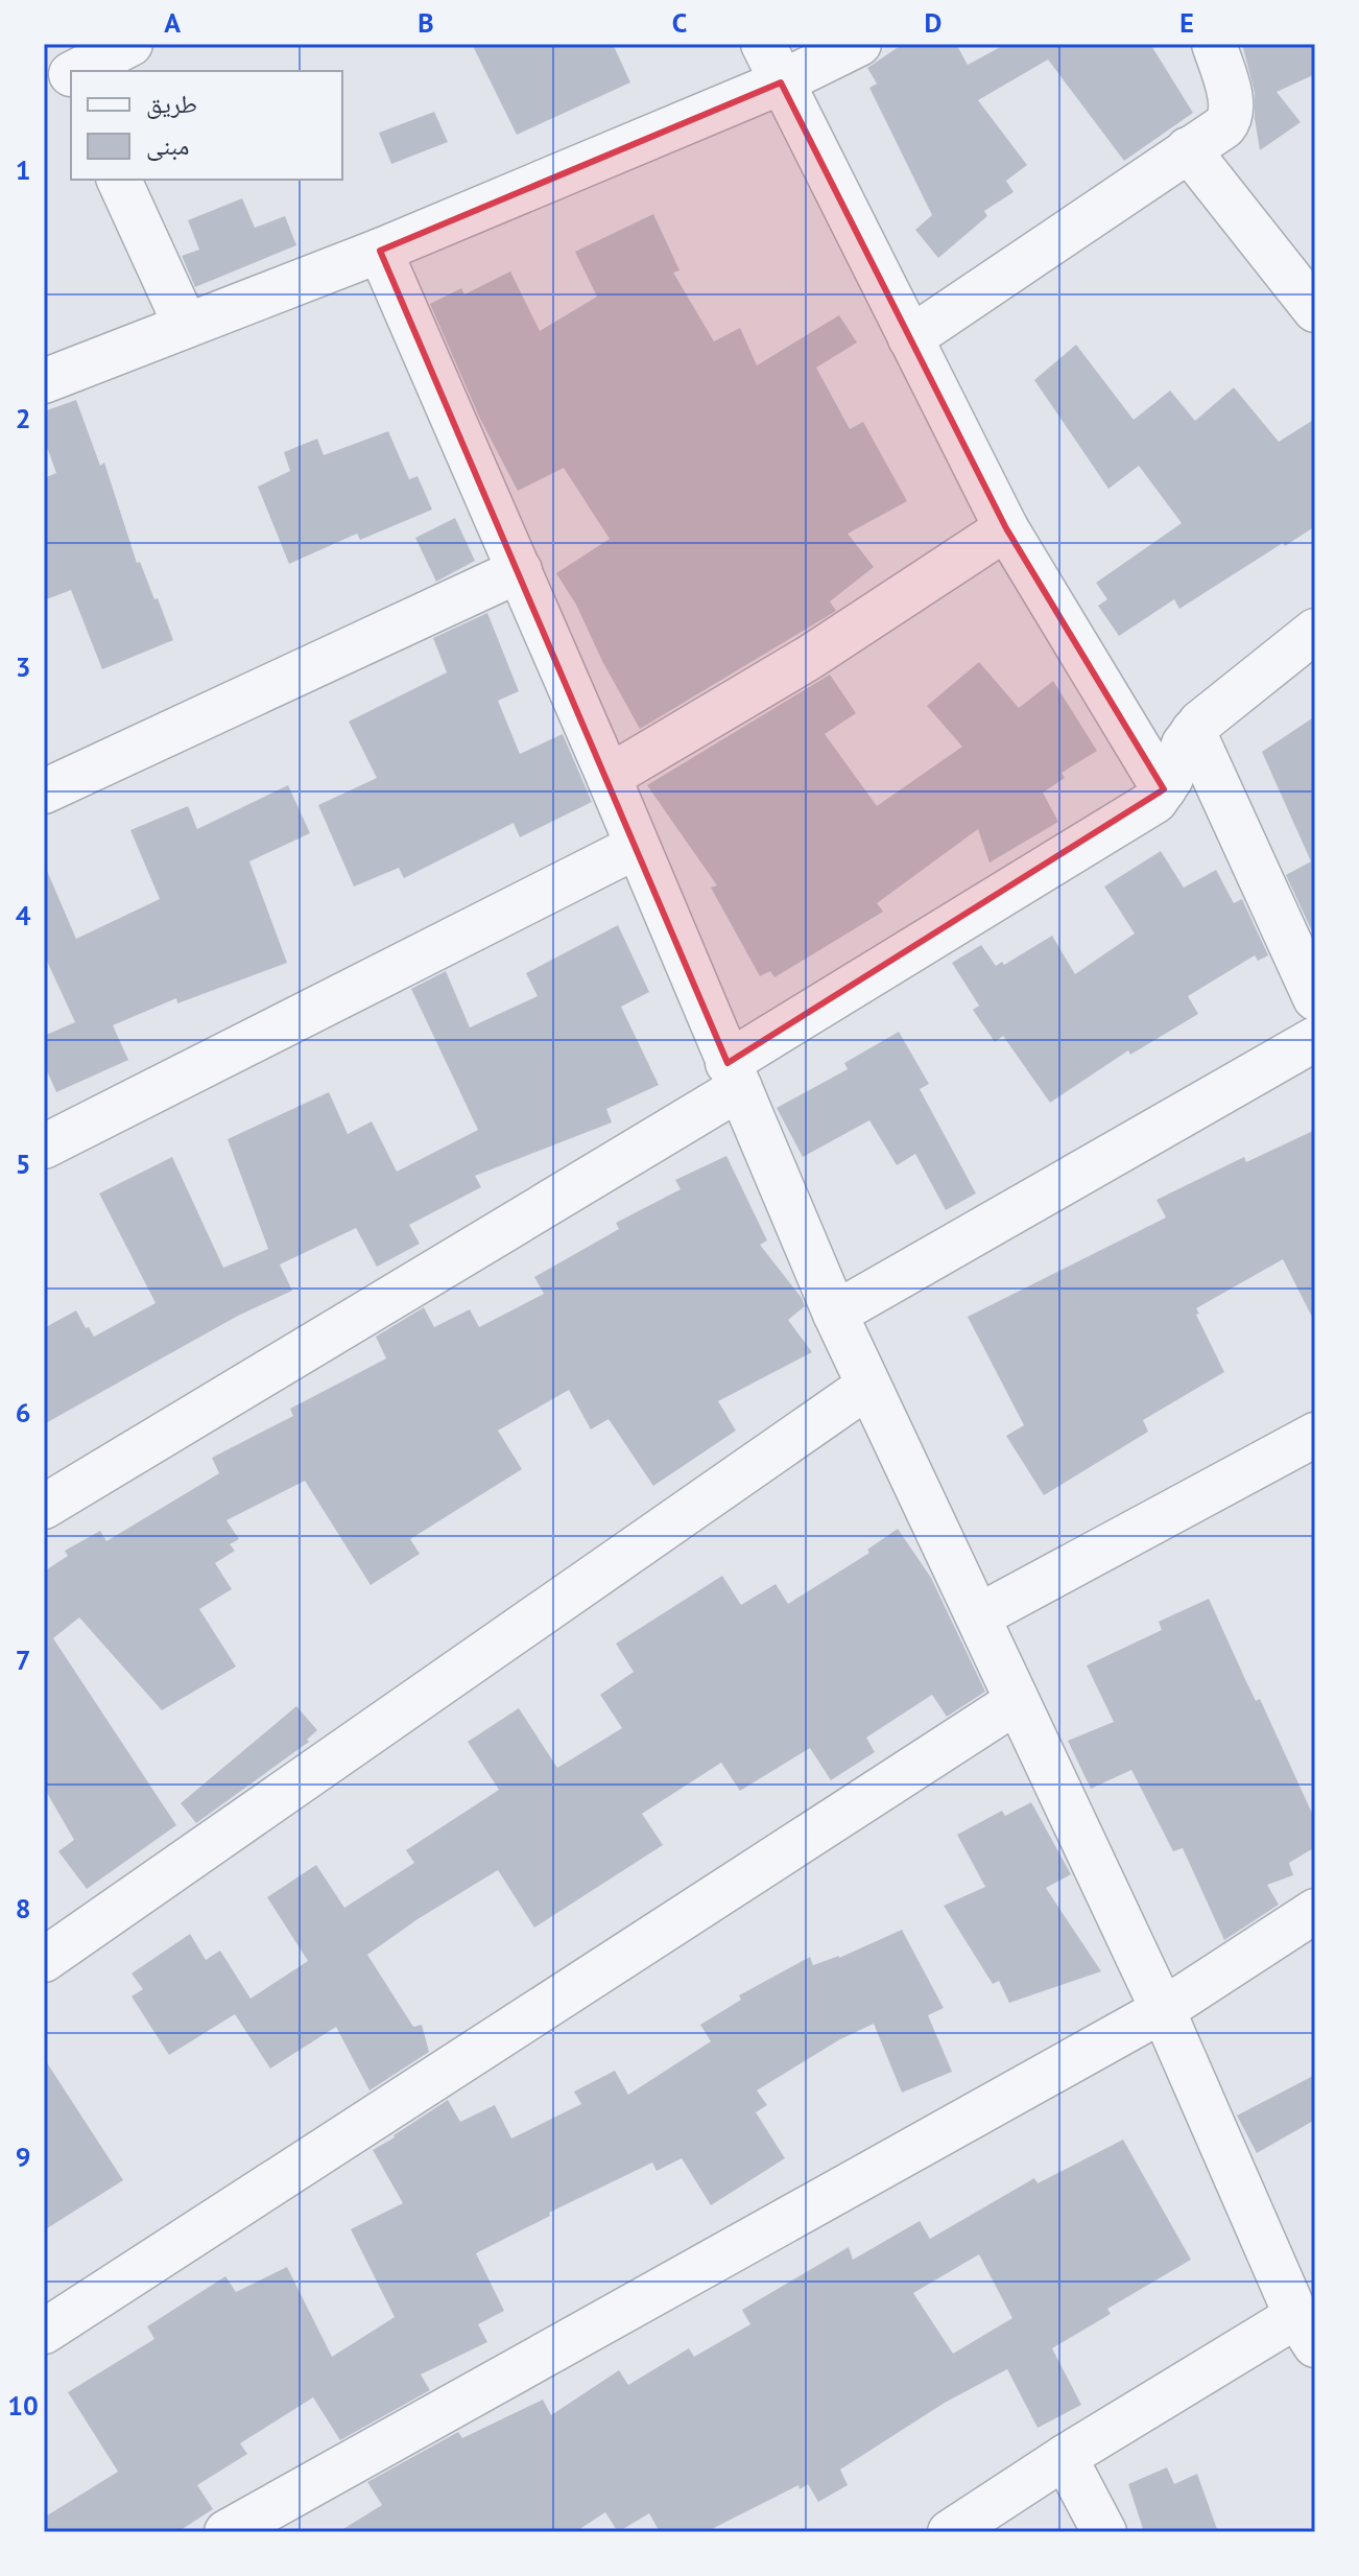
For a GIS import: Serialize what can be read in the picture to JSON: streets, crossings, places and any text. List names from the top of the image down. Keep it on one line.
{"legend":["طريق","مبنى"],"grid":{"columns":["A","B","C","D","E"],"rows":["1","2","3","4","5","6","7","8","9","10"]}}
